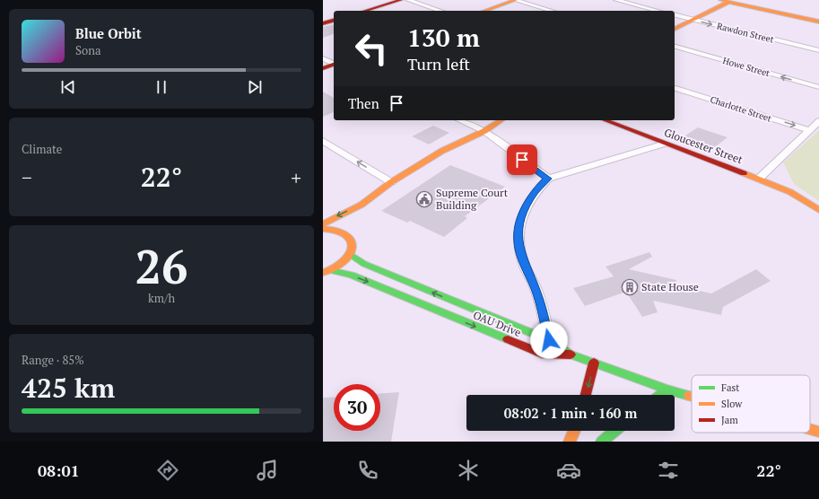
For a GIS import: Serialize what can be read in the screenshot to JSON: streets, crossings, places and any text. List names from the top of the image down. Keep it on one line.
{"streets":{"main road":["Gloucester Street","OAU Drive"],"street":["Rawdon Street","Howe Street","Charlotte Street"]},"one_way":["Rawdon Street","Howe Street","Charlotte Street"],"places":{"public building":["Supreme Court Building"],"building":["State House"]},"legend":["Fast","Slow","Jam"],"page":{"turn":["130 m","Turn left"],"song":["Blue Orbit","Sona"],"then":"Then","tile":["Climate",["26","km/h"],["Range · 85%","425 km"]],"heat":["−","22°","+"],"limit":"30","trip":"08:02 · 1 min · 160 m","tabs":["08:01","22°"]}}
